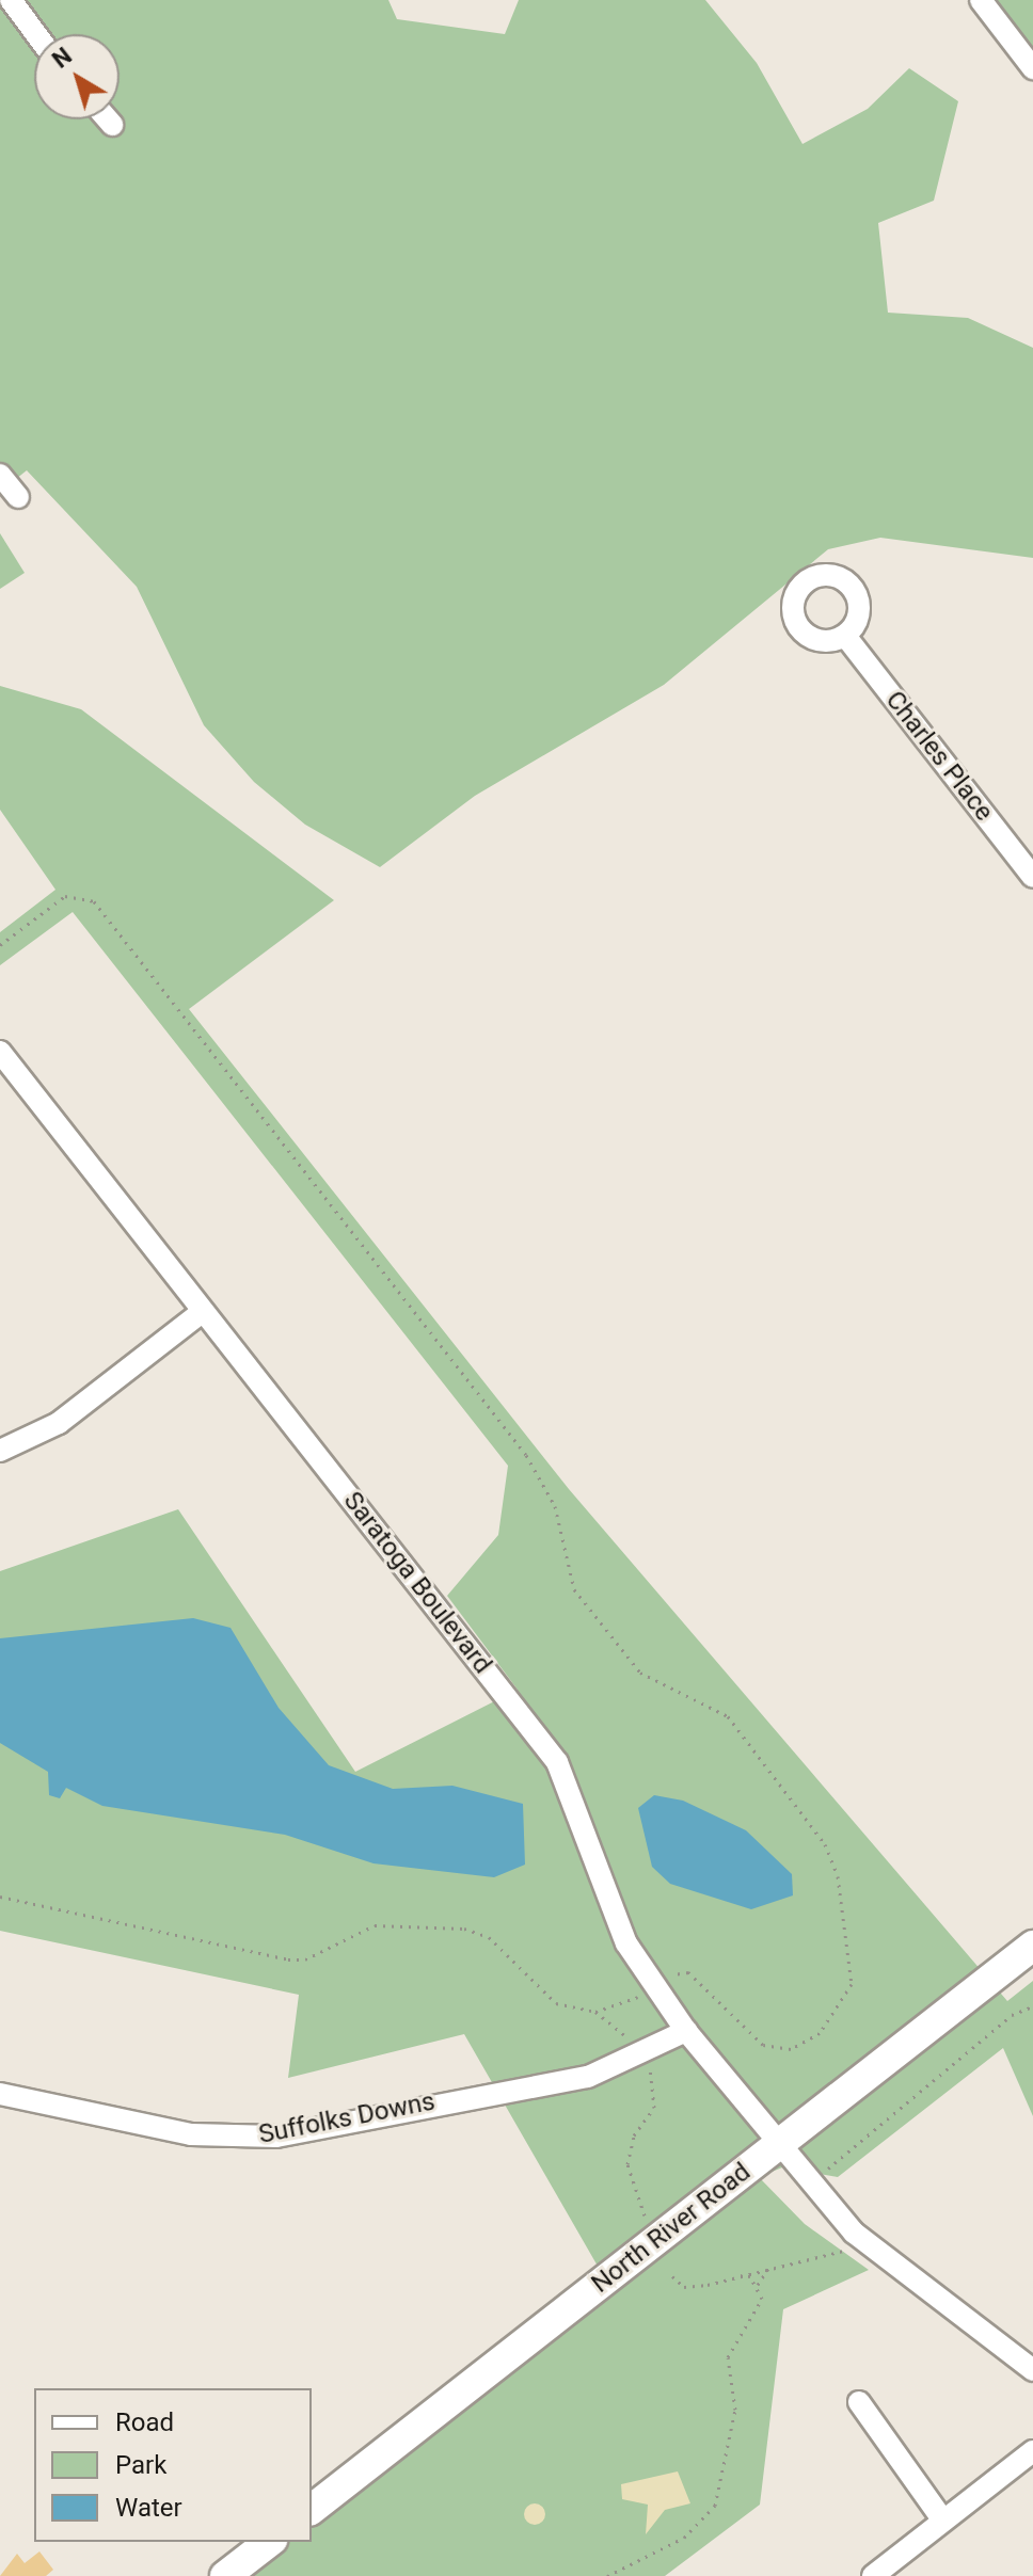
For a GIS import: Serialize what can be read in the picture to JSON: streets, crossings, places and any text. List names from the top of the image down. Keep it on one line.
{"streets":{"street":["Charles Place","Saratoga Boulevard","Suffolks Downs","North River Road"]},"crossings":[["Saratoga Boulevard","Suffolks Downs"],["Saratoga Boulevard","North River Road"]],"legend":["Road","Park","Water"],"north":"top left"}
